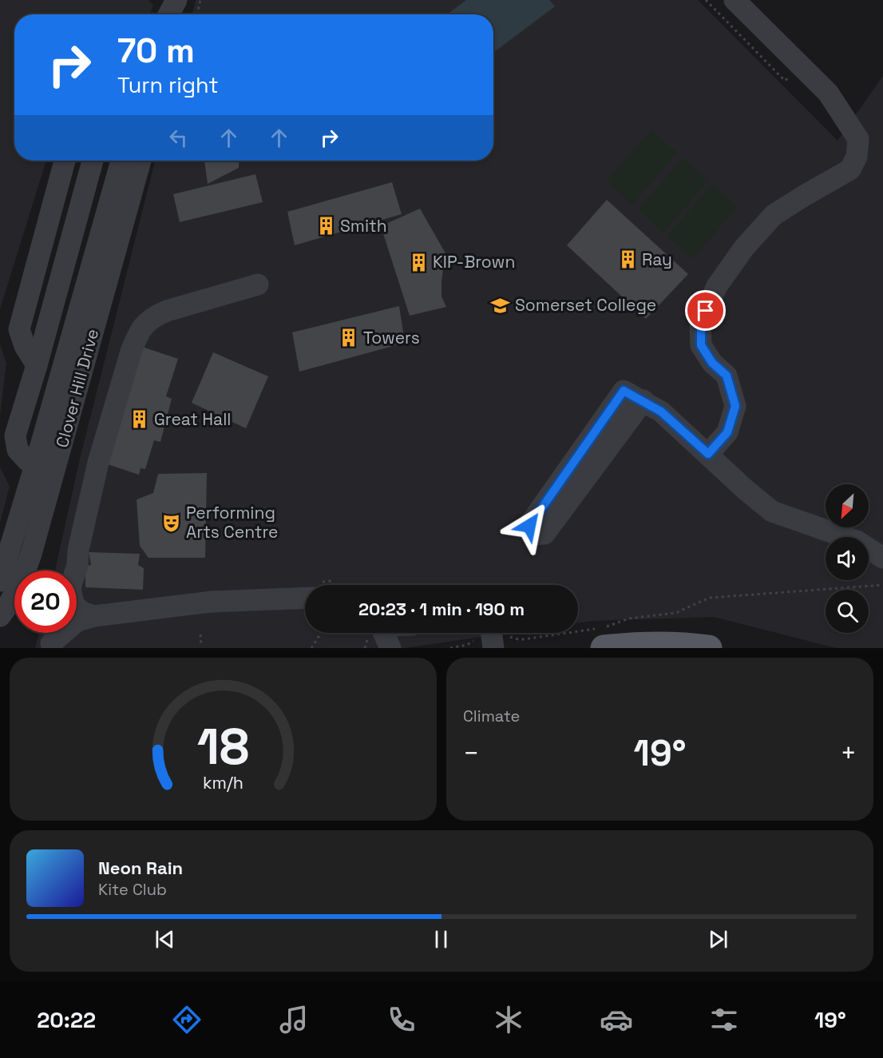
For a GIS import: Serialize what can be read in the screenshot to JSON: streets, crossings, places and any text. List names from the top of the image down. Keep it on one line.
{"streets":{"street":["Clover Hill Drive"]},"places":{"building":["Smith","Ray","KIP-Brown","Towers","Great Hall"],"school or university":["Somerset College"],"theatre":["Performing Arts Centre"]},"north":"bottom left","page":{"turn":["70 m","Turn right"],"limit":"20","trip":"20:23 · 1 min · 190 m","tile":"Climate","heat":["−","19°","+"],"song":["Neon Rain","Kite Club"],"tabs":["20:22","19°"],"gauge":["18","km/h"]}}
